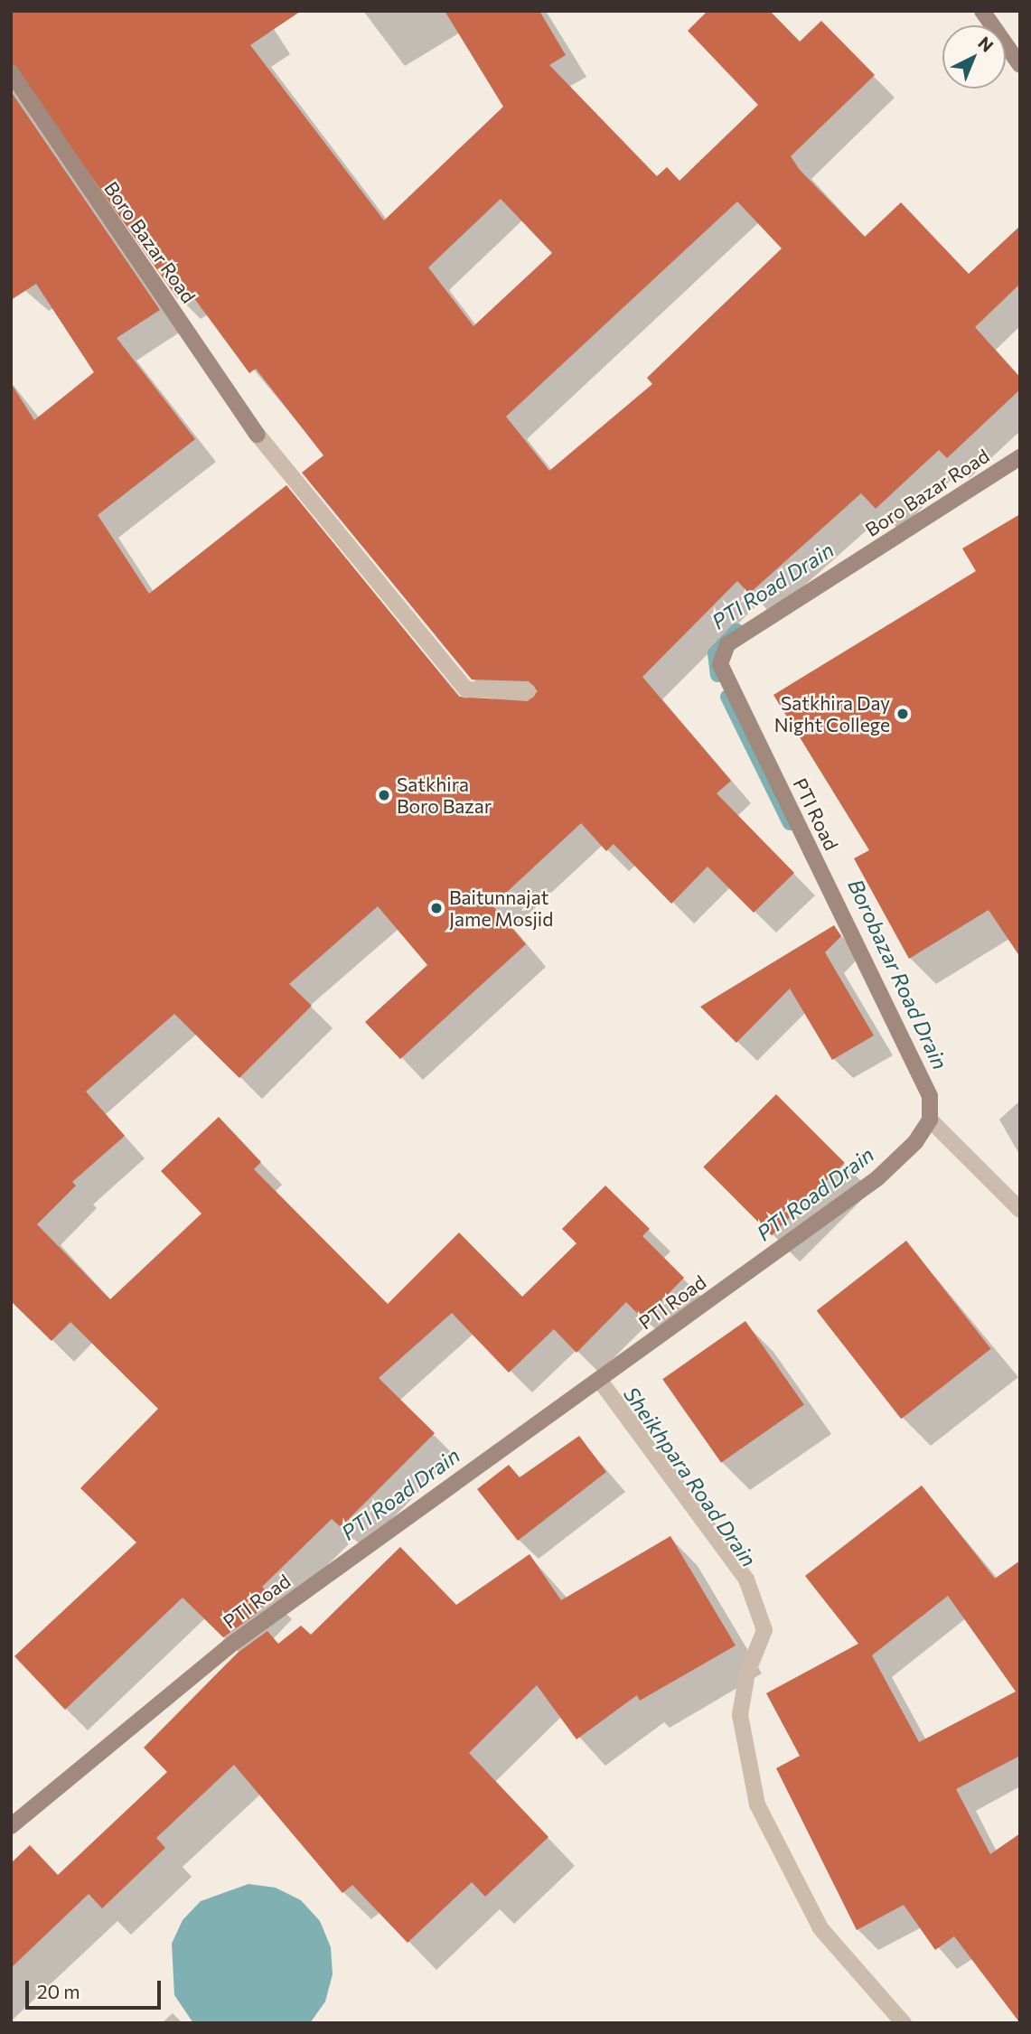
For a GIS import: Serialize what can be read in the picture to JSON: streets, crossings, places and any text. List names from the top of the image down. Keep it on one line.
{"streets":{"main road":["Boro Bazar Road","PTI Road"]},"crossings":[["Boro Bazar Road","PTI Road"]],"water":["PTI Road Drain","Borobazar Road Drain","Sheikhpara Road Drain"],"places":["Satkhira Day Night College","Satkhira Boro Bazar","Baitunnajat Jame Mosjid"],"scale_bar":"20 m","north":"top right"}
